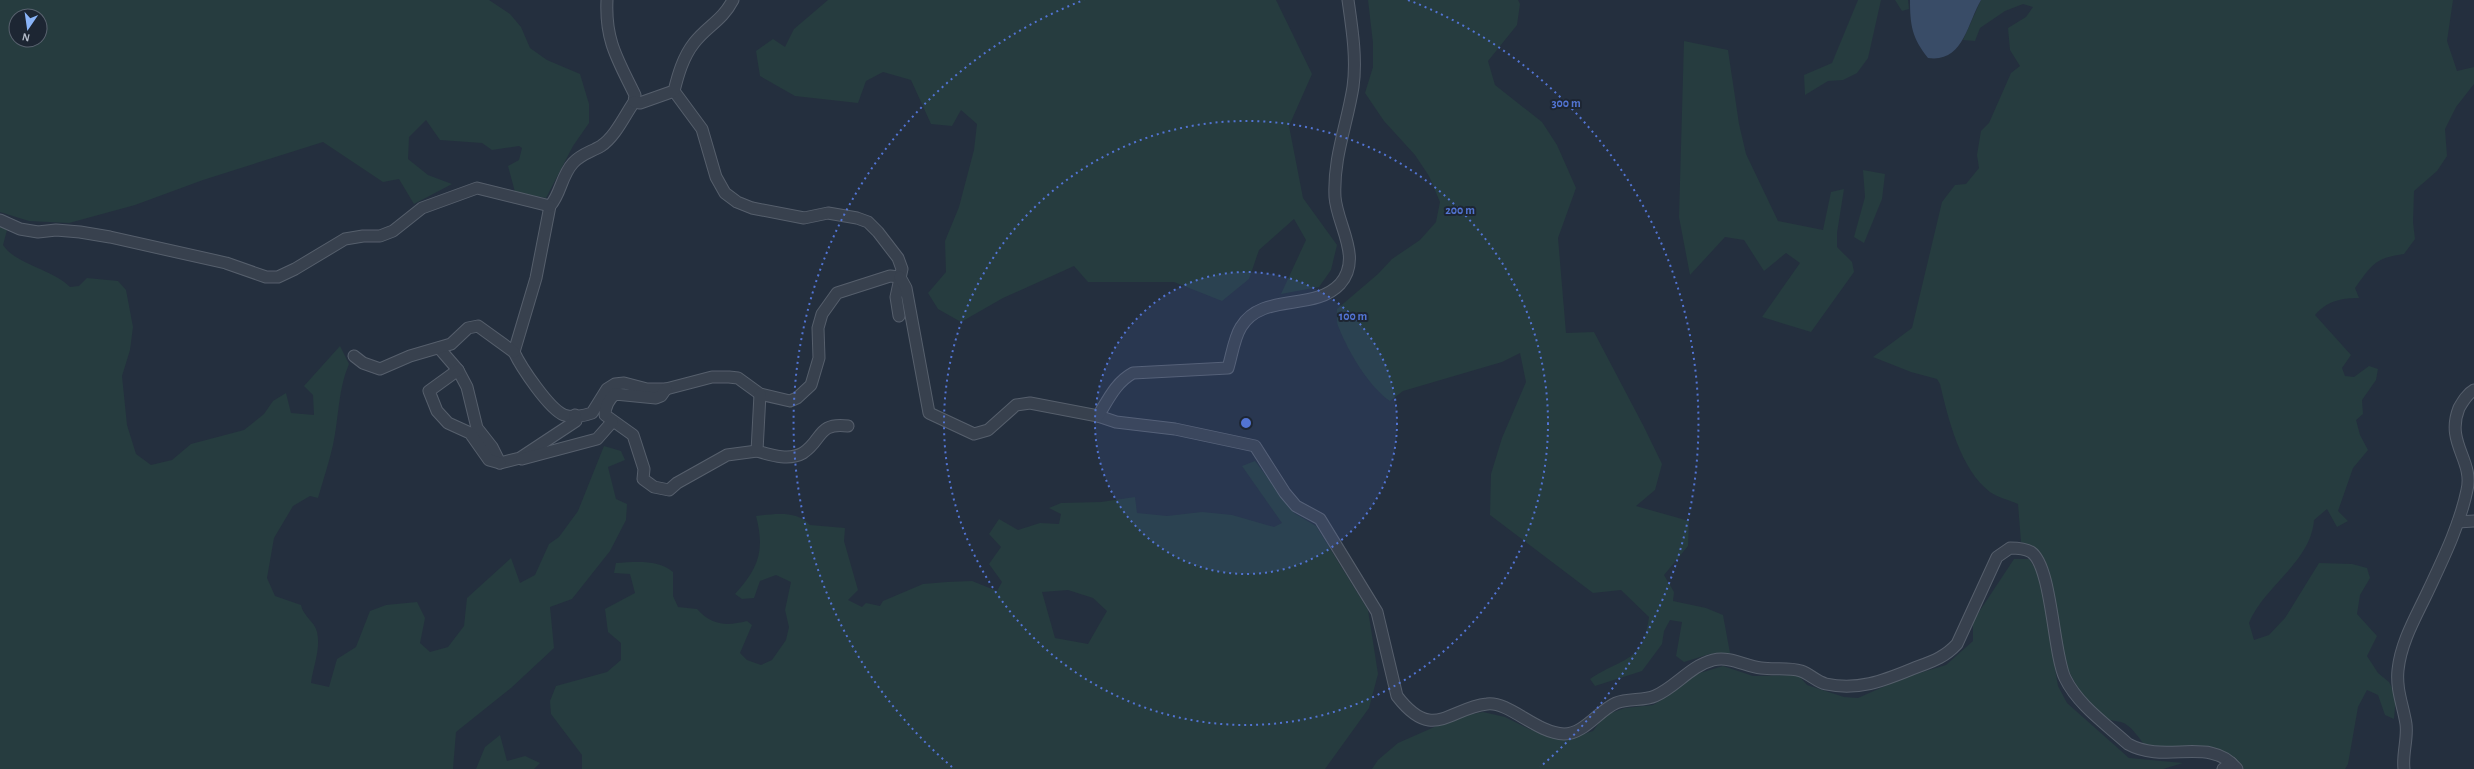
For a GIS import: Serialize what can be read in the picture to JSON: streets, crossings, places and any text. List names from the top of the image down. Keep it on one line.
{"north":"bottom","rings":["300 m","200 m","100 m"]}
